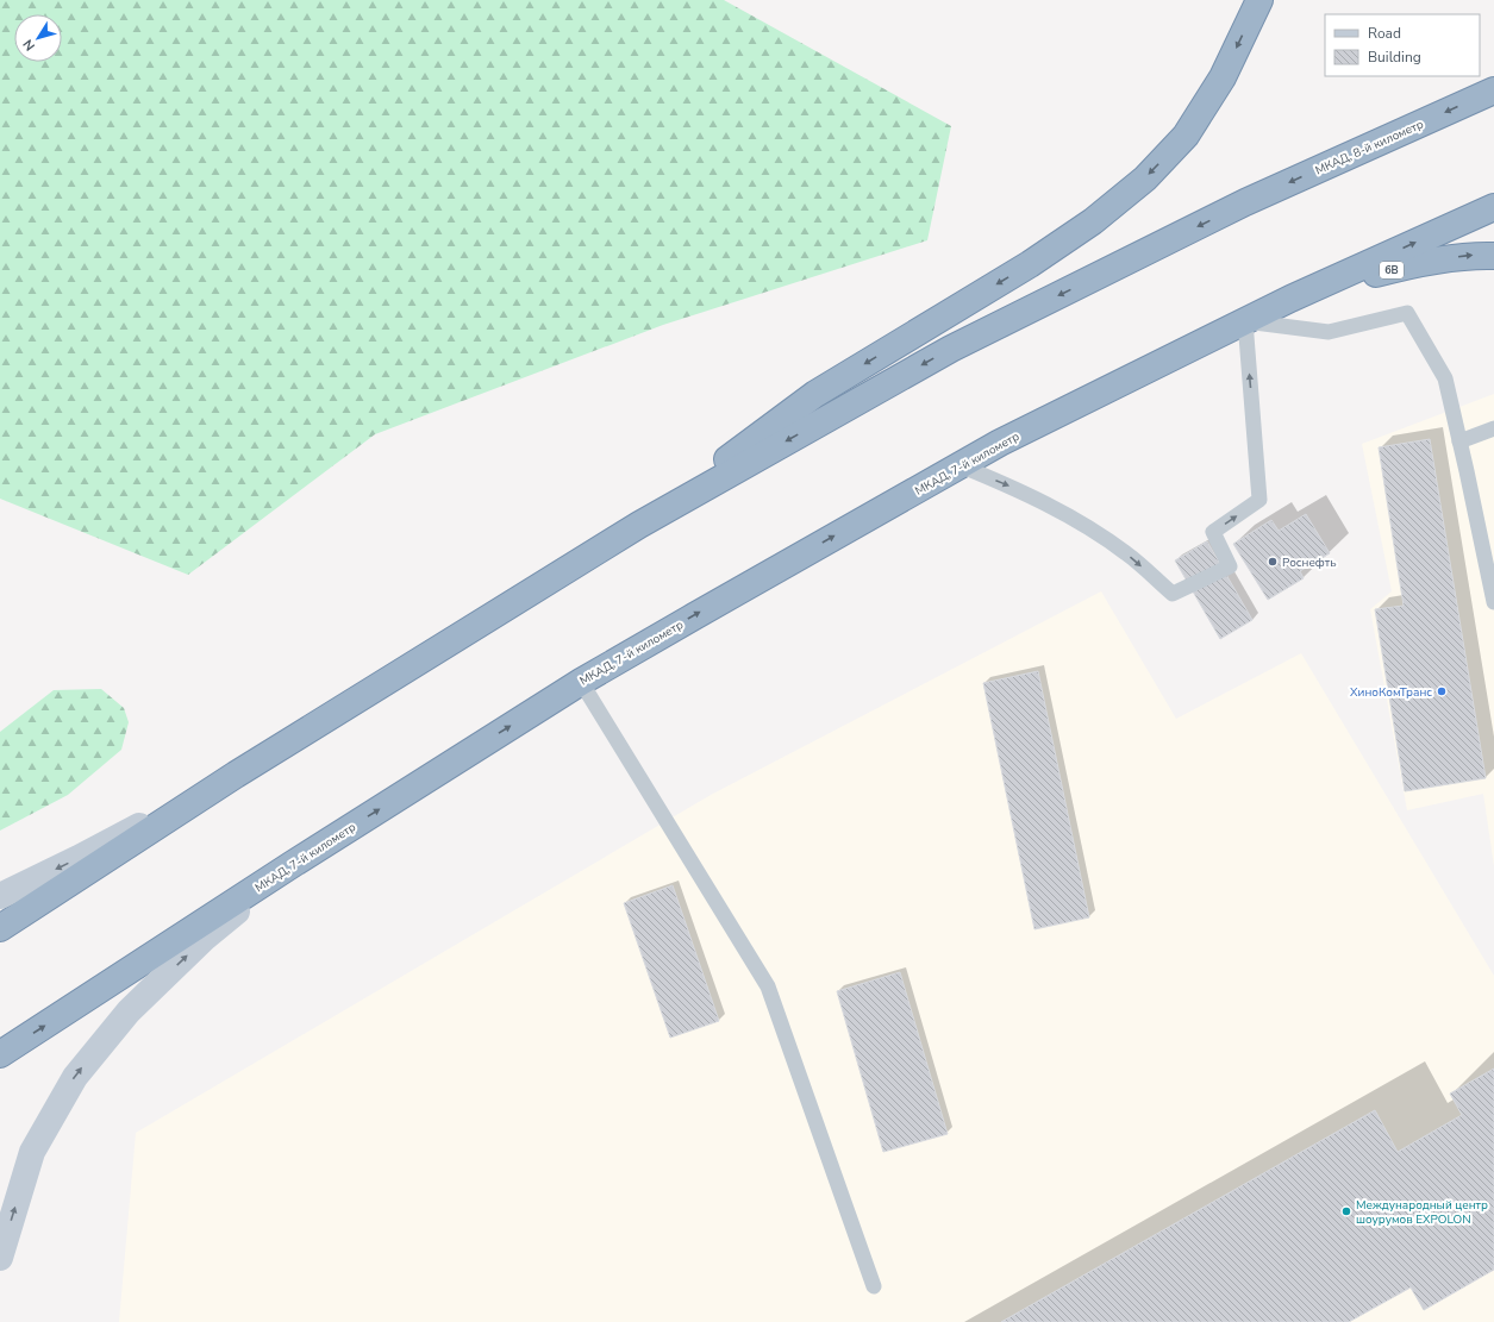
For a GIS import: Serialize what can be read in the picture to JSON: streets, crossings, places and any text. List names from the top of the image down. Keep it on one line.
{"streets":{"highway":["МКАД, 8-й километр","6B","МКАД, 7-й километр"]},"crossings":[["6B","МКАД, 7-й километр"]],"places":["Роснефть","ХиноКомТранс","Международный центр шоурумов EXPOLON"],"legend":["Road","Building"],"north":"bottom left"}
